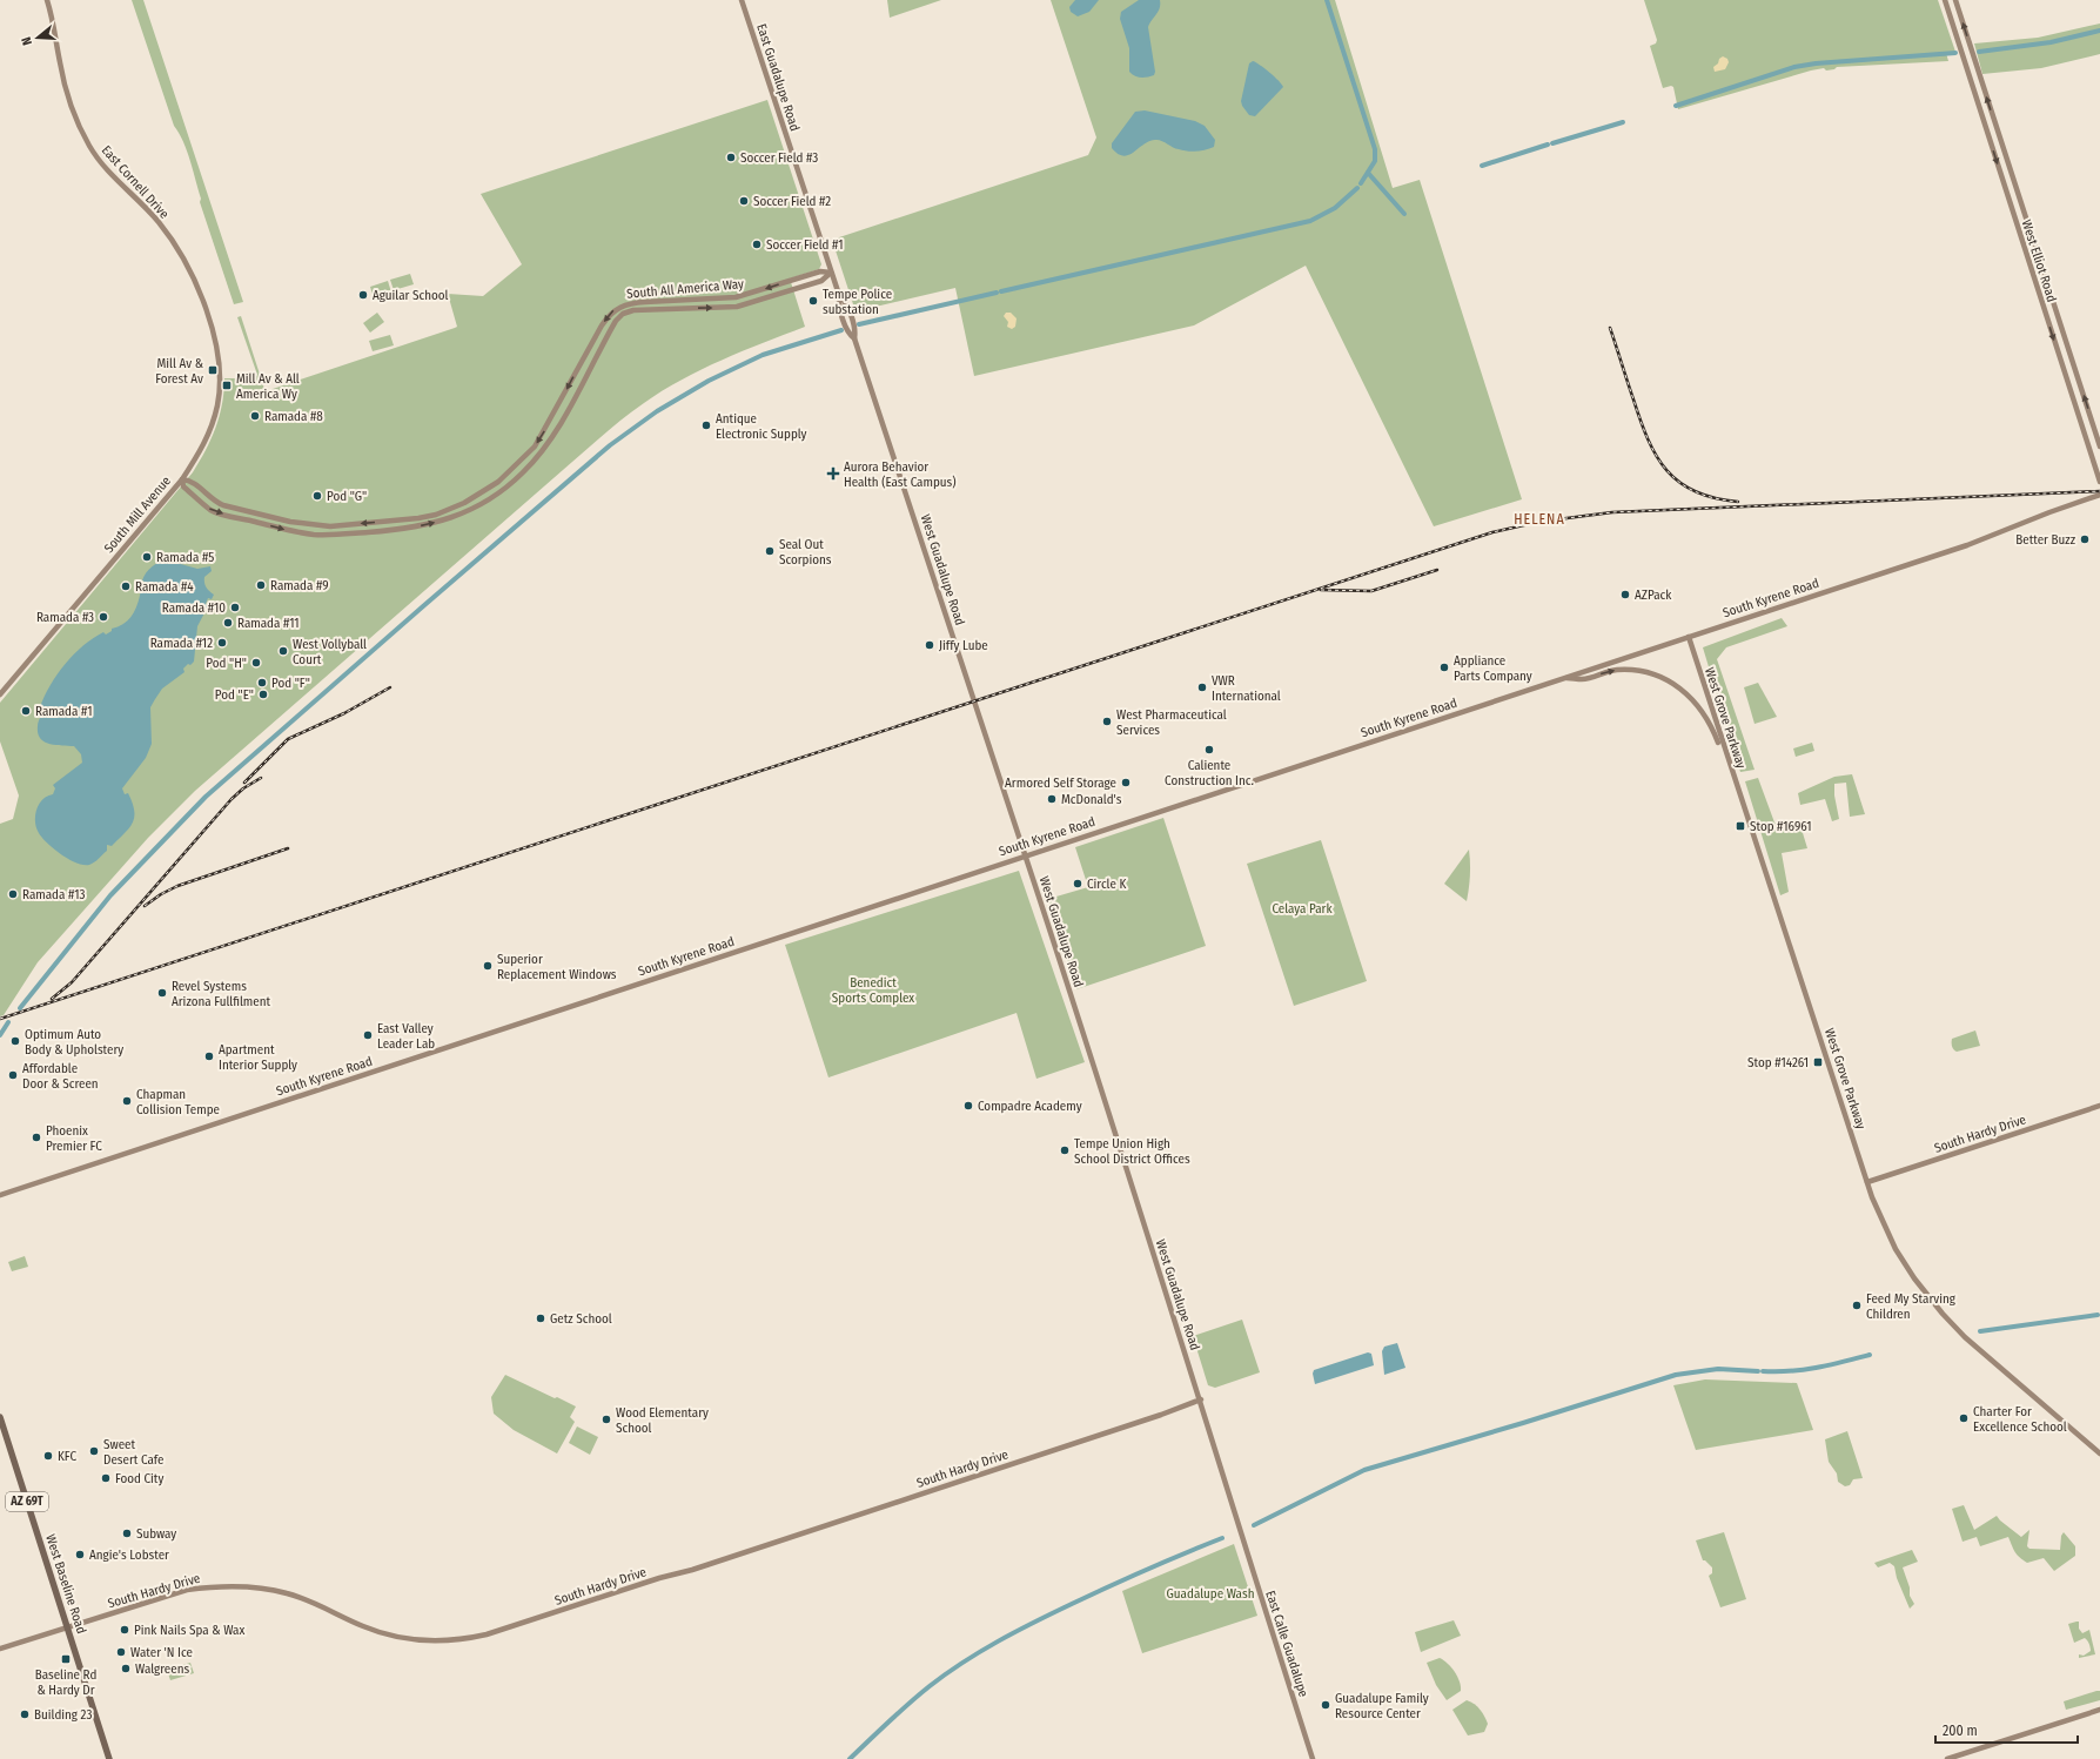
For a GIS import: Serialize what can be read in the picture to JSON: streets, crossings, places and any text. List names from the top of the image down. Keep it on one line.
{"streets":{"main road":["East Guadalupe Road","East Cornell Drive","West Elliot Road","South All America Way","South Mill Avenue","West Guadalupe Road","South Kyrene Road","West Grove Parkway","South Hardy Drive","AZ 69T","West Baseline Road","East Calle Guadalupe"]},"crossings":[["East Guadalupe Road","South All America Way"],["East Guadalupe Road","West Guadalupe Road"],["East Cornell Drive","South Mill Avenue"],["South All America Way","South Mill Avenue"],["West Guadalupe Road","South Kyrene Road"],["West Guadalupe Road","South Hardy Drive"],["West Guadalupe Road","East Calle Guadalupe"],["South Kyrene Road","West Grove Parkway"],["West Grove Parkway","South Hardy Drive"],["South Hardy Drive","West Baseline Road"]],"districts":["HELENA"],"parks":["Celaya Park","Benedict Sports Complex","Guadalupe Wash"],"places":{"other":["Soccer Field #3","Soccer Field #2","Soccer Field #1","Aguilar School","Tempe Police substation","Ramada #8","Antique Electronic Supply","Pod \"G\"","Better Buzz","Seal Out Scorpions","Ramada #5","Ramada #9","Ramada #4","AZPack","Ramada #10","Ramada #3","Ramada #11","Ramada #12","Jiffy Lube","West Vollyball Court","Pod \"H\"","Appliance Parts Company","Pod \"F\"","VWR International","Pod \"E\"","Ramada #1","West Pharmaceutical Services","Caliente Construction Inc.","Armored Self Storage","McDonald's","Circle K","Ramada #13","Superior Replacement Windows","Revel Systems Arizona Fullfilment","East Valley Leader Lab","Optimum Auto Body & Upholstery","Apartment Interior Supply","Affordable Door & Screen","Chapman Collision Tempe","Compadre Academy","Phoenix Premier FC","Tempe Union High School District Offices","Feed My Starving Children","Getz School","Charter For Excellence School","Wood Elementary School","Sweet Desert Cafe","KFC","Food City","Subway","Angie's Lobster","Pink Nails Spa & Wax","Water 'N Ice","Walgreens","Guadalupe Family Resource Center","Building 23"],"transit":["Mill Av & Forest Av","Mill Av & All America Wy","Stop #16961","Stop #14261","Baseline Rd & Hardy Dr"],"health":["Aurora Behavior Health (East Campus)"]},"scale_bar":"200 m","north":"left"}
